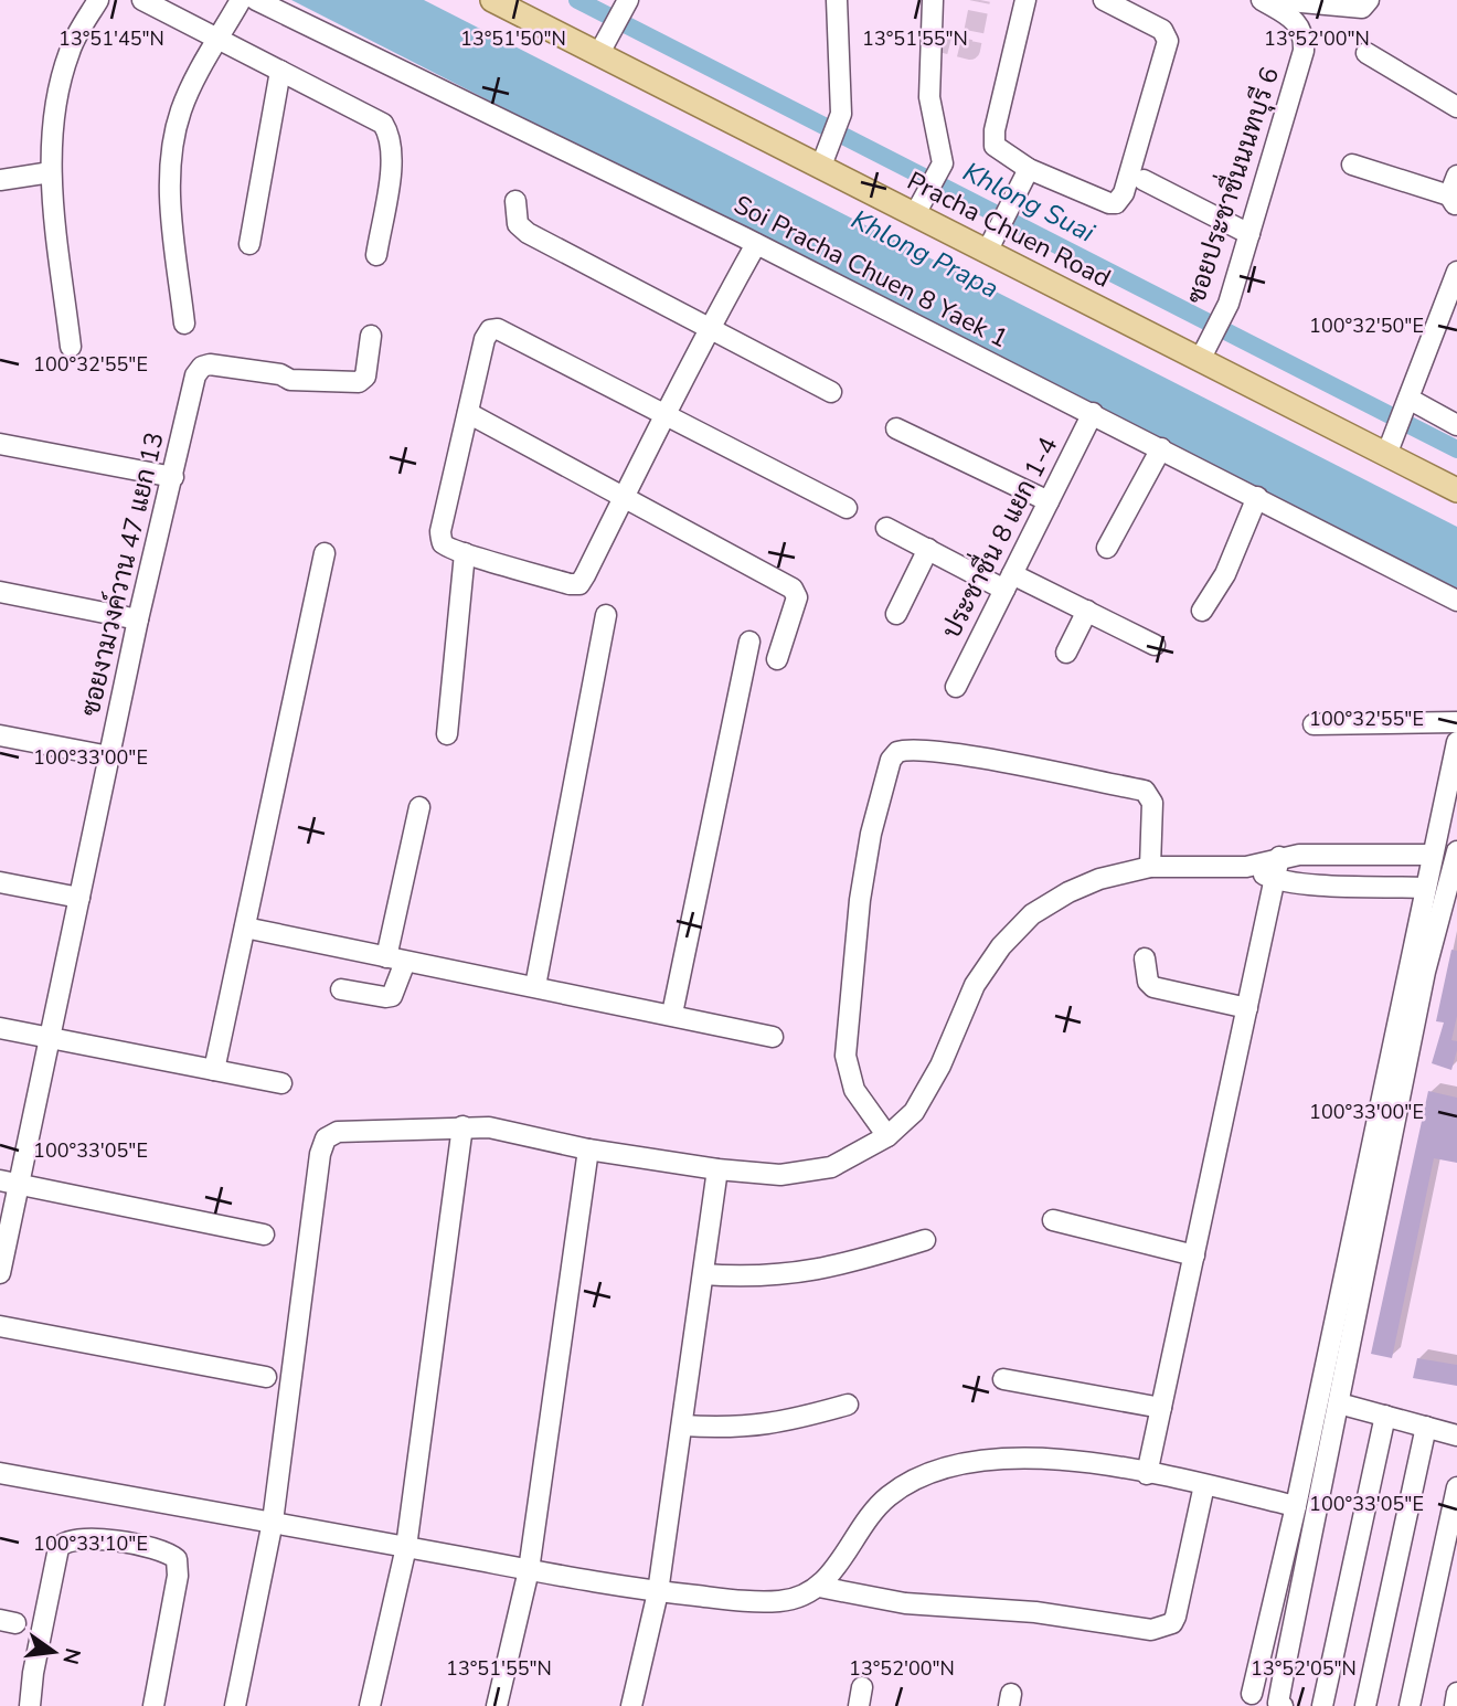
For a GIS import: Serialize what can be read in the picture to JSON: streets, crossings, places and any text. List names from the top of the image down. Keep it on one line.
{"streets":{"main road":["Pracha Chuen Road"],"street":["ซอยประชาชื่นนนทบุรี 6","Soi Pracha Chuen 8 Yaek 1","ประชาชื่น 8 แยก 1-4","ซอยงามวงค์วาน 47 แยก 13"]},"crossings":[["ซอยประชาชื่นนนทบุรี 6","Pracha Chuen Road"],["Soi Pracha Chuen 8 Yaek 1","ประชาชื่น 8 แยก 1-4"]],"water":["Khlong Suai","Khlong Prapa"],"north":"right","coordinates":["13°51'45\"N","13°51'50\"N","13°51'55\"N","13°52'00\"N","100°32'50\"E","100°32'55\"E","100°33'00\"E","100°33'05\"E","100°33'10\"E","13°52'05\"N"]}
